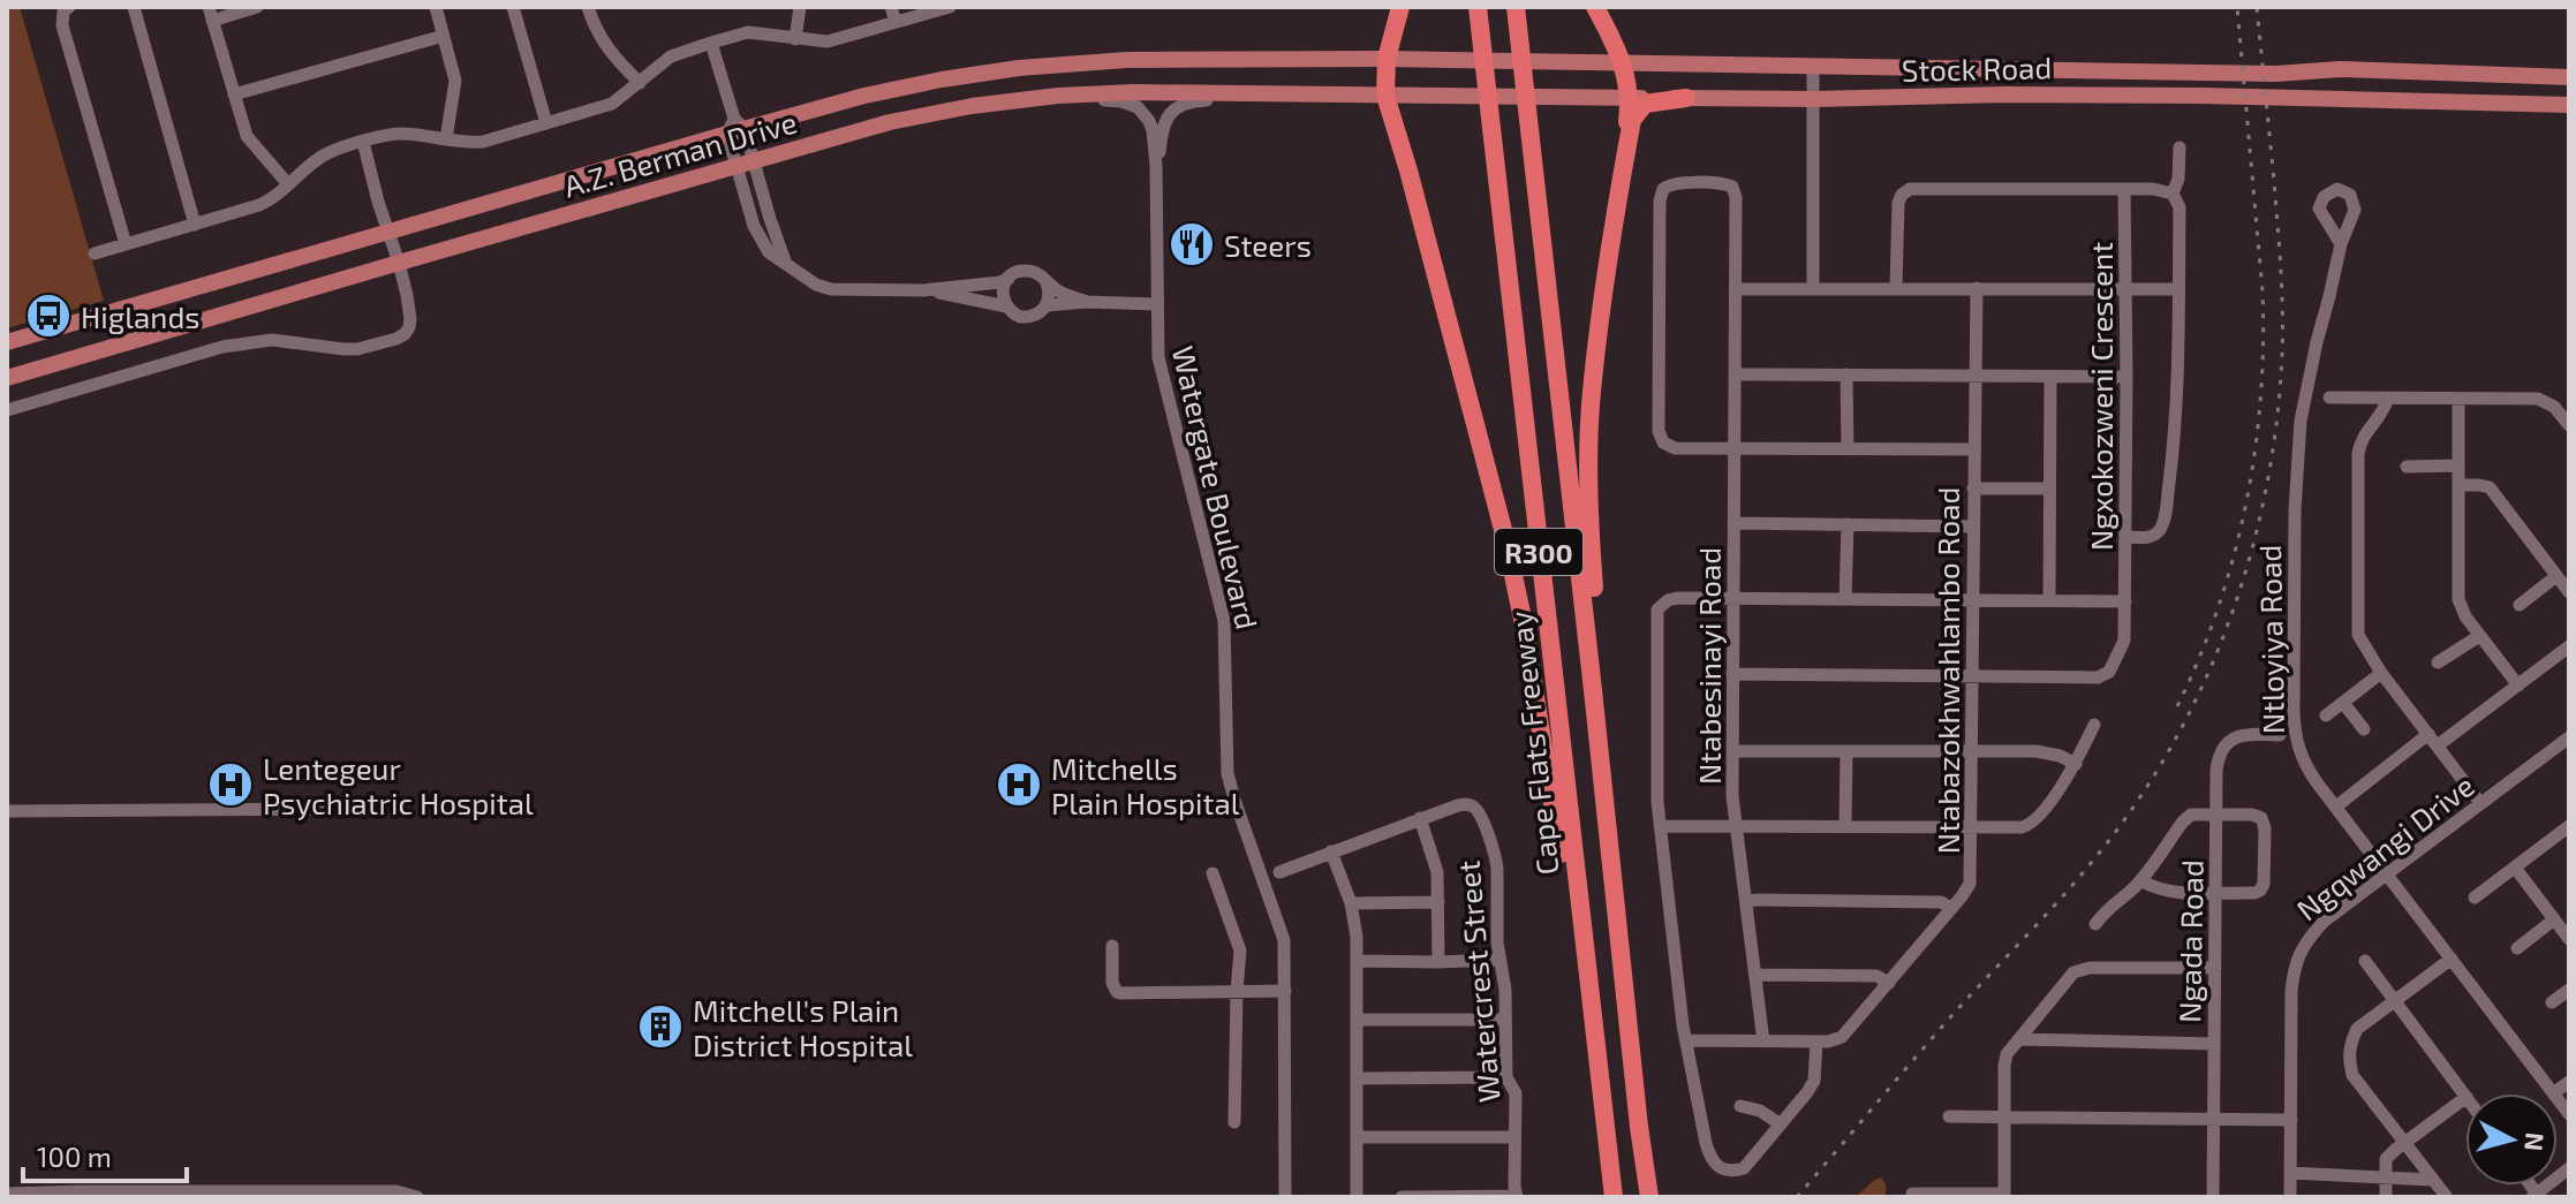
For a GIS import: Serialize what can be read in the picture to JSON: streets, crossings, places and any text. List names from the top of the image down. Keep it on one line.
{"streets":{"highway":["R300","Cape Flats Freeway"],"main road":["Stock Road","A.Z. Berman Drive"],"street":["Ngxokozweni Crescent","Watergate Boulevard","Ntloyiya Road","Ntabesinayi Road","Ntabazokhwahlambo Road","Ngqwangi Drive","Ngada Road","Watercrest Street"]},"crossings":[["Stock Road","A.Z. Berman Drive"],["A.Z. Berman Drive","Watergate Boulevard"],["Ngxokozweni Crescent","Ntabazokhwahlambo Road"],["Ntloyiya Road","Ngqwangi Drive"],["Ntabesinayi Road","Ntabazokhwahlambo Road"]],"places":{"restaurant":["Steers"],"bus stop":["Higlands"],"hospital":["Lentegeur Psychiatric Hospital","Mitchells Plain Hospital"],"building":["Mitchell's Plain District Hospital"]},"scale_bar":"100 m","north":"right"}
